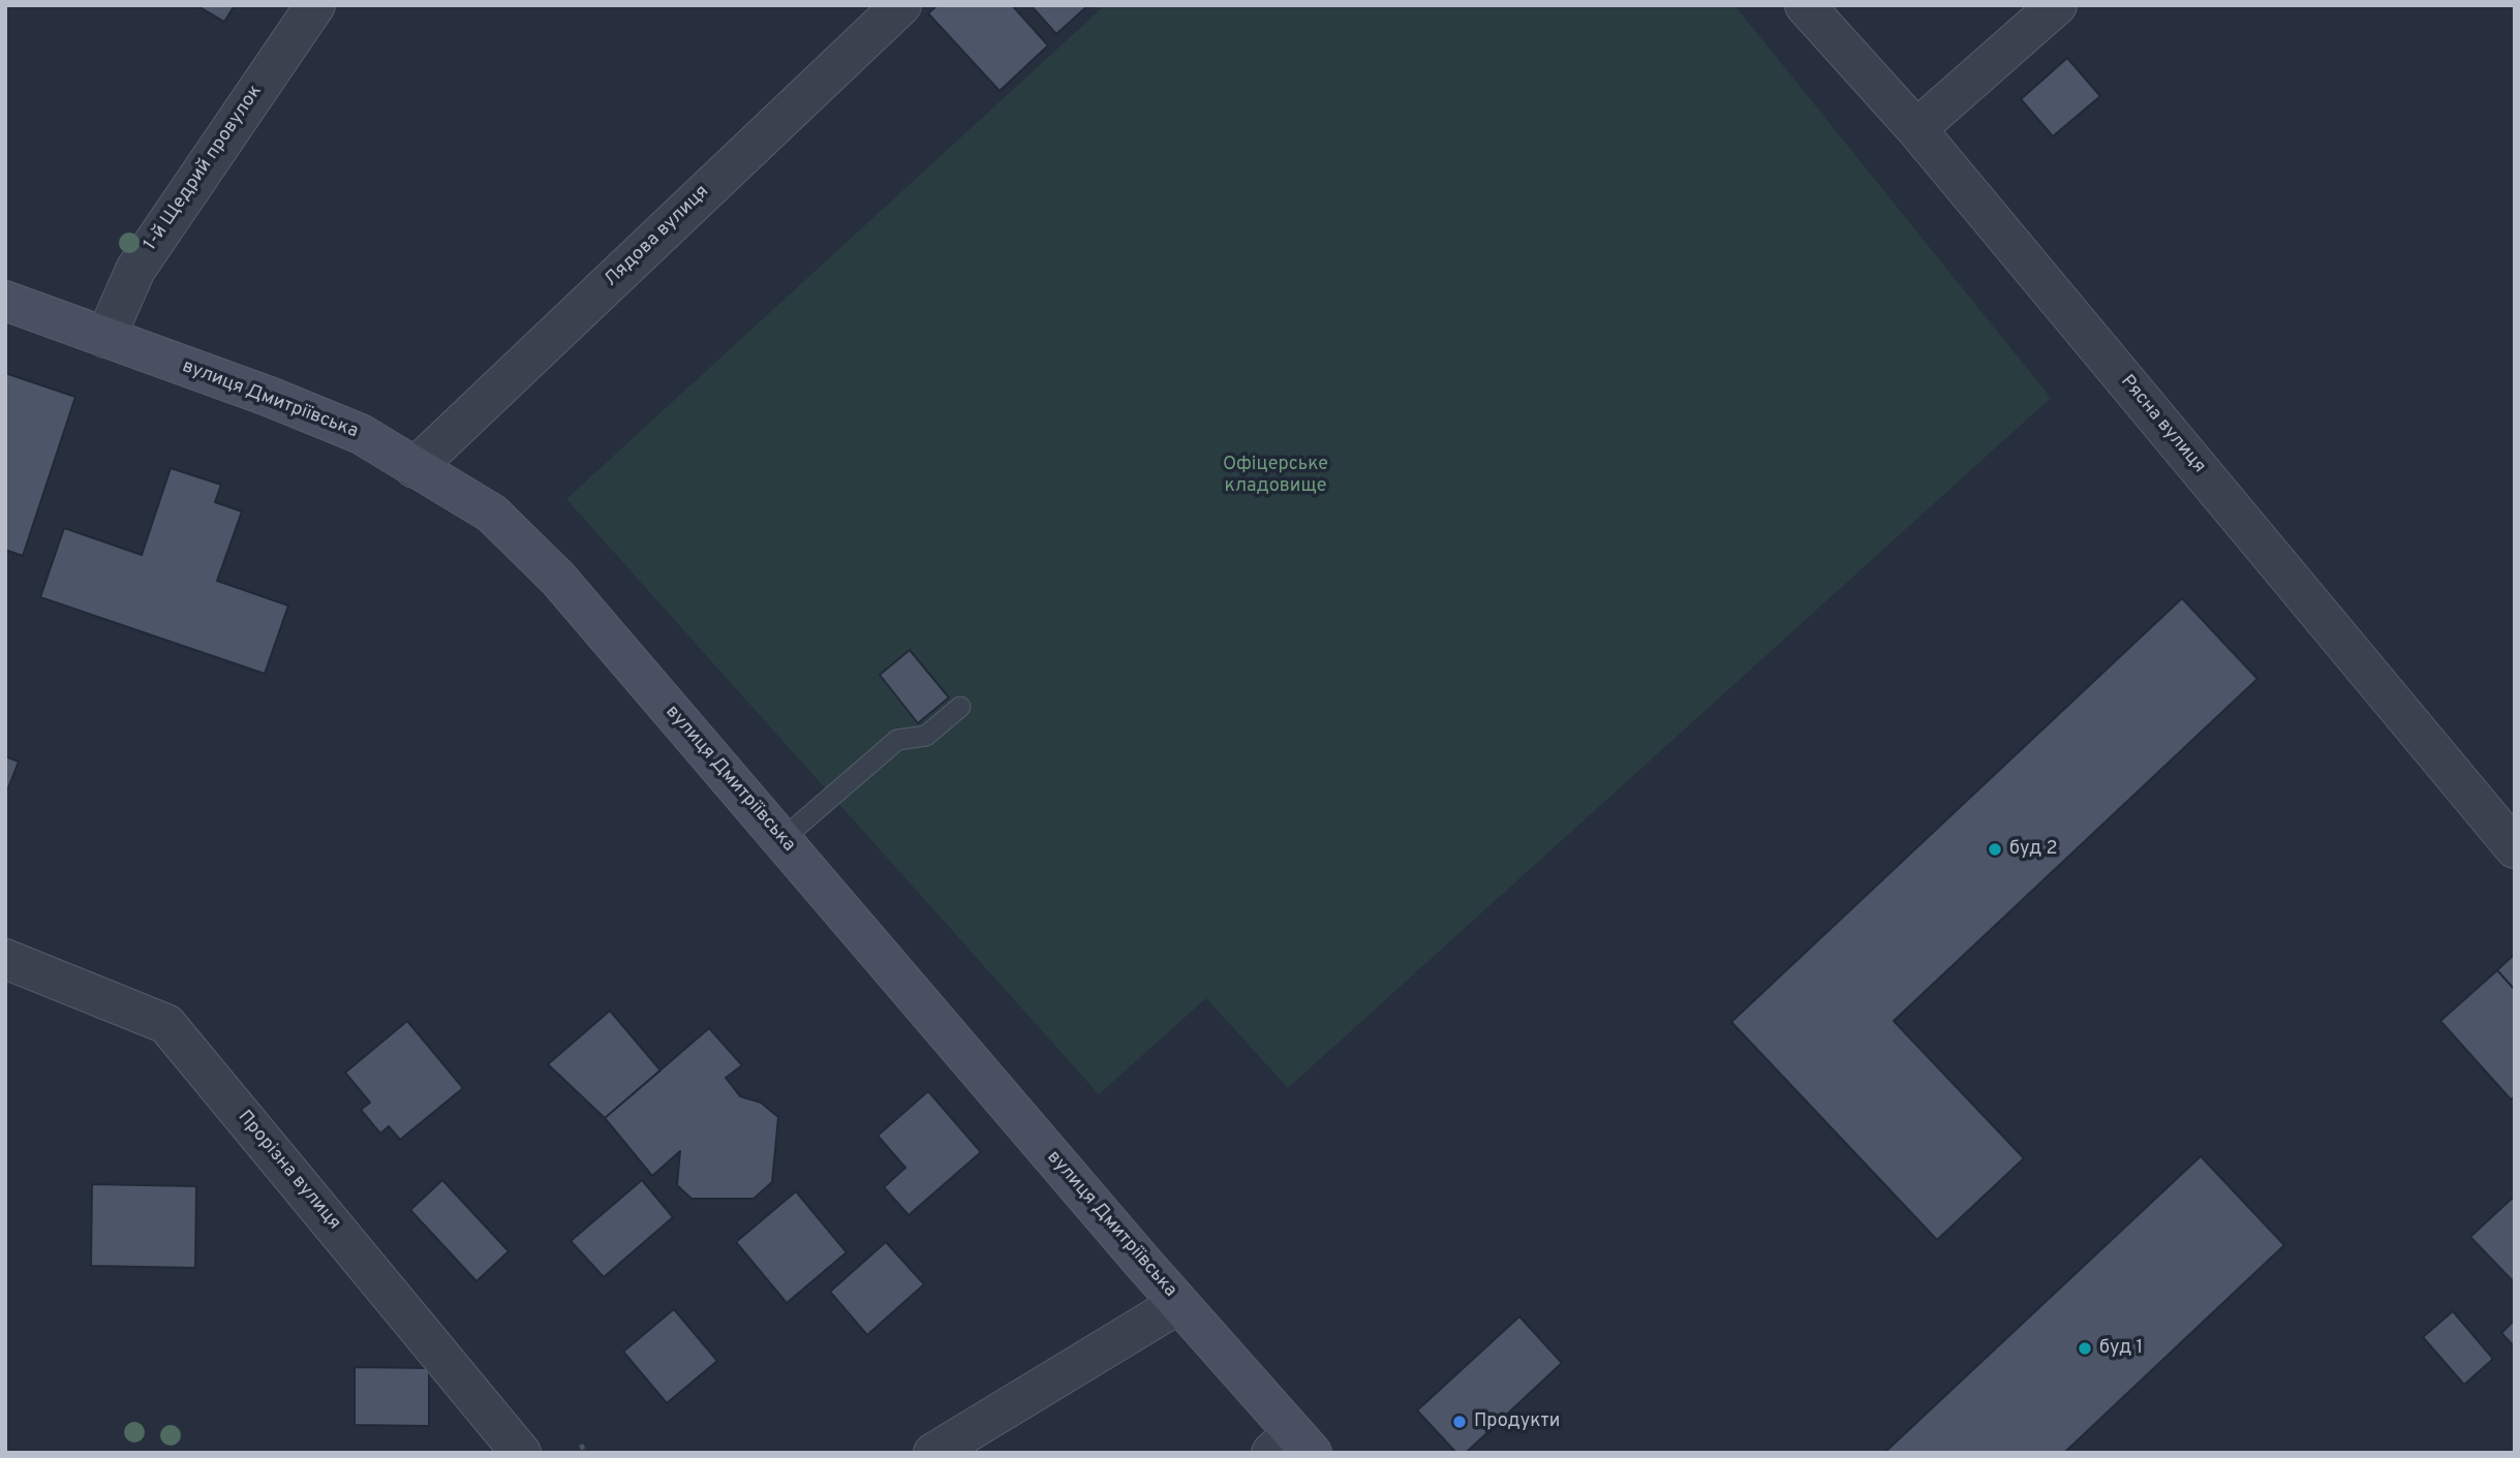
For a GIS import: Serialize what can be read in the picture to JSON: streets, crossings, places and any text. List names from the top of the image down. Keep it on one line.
{"streets":{"main road":["вулиця Дмитріївська"],"street":["1-й Щедрий провулок","Лядова вулиця","Рясна вулиця","Прорізна вулиця"]},"crossings":[["1-й Щедрий провулок","вулиця Дмитріївська"],["Лядова вулиця","вулиця Дмитріївська"]],"parks":["Офіцерське кладовище"],"places":["буд 2","буд 1","Продукти"]}
